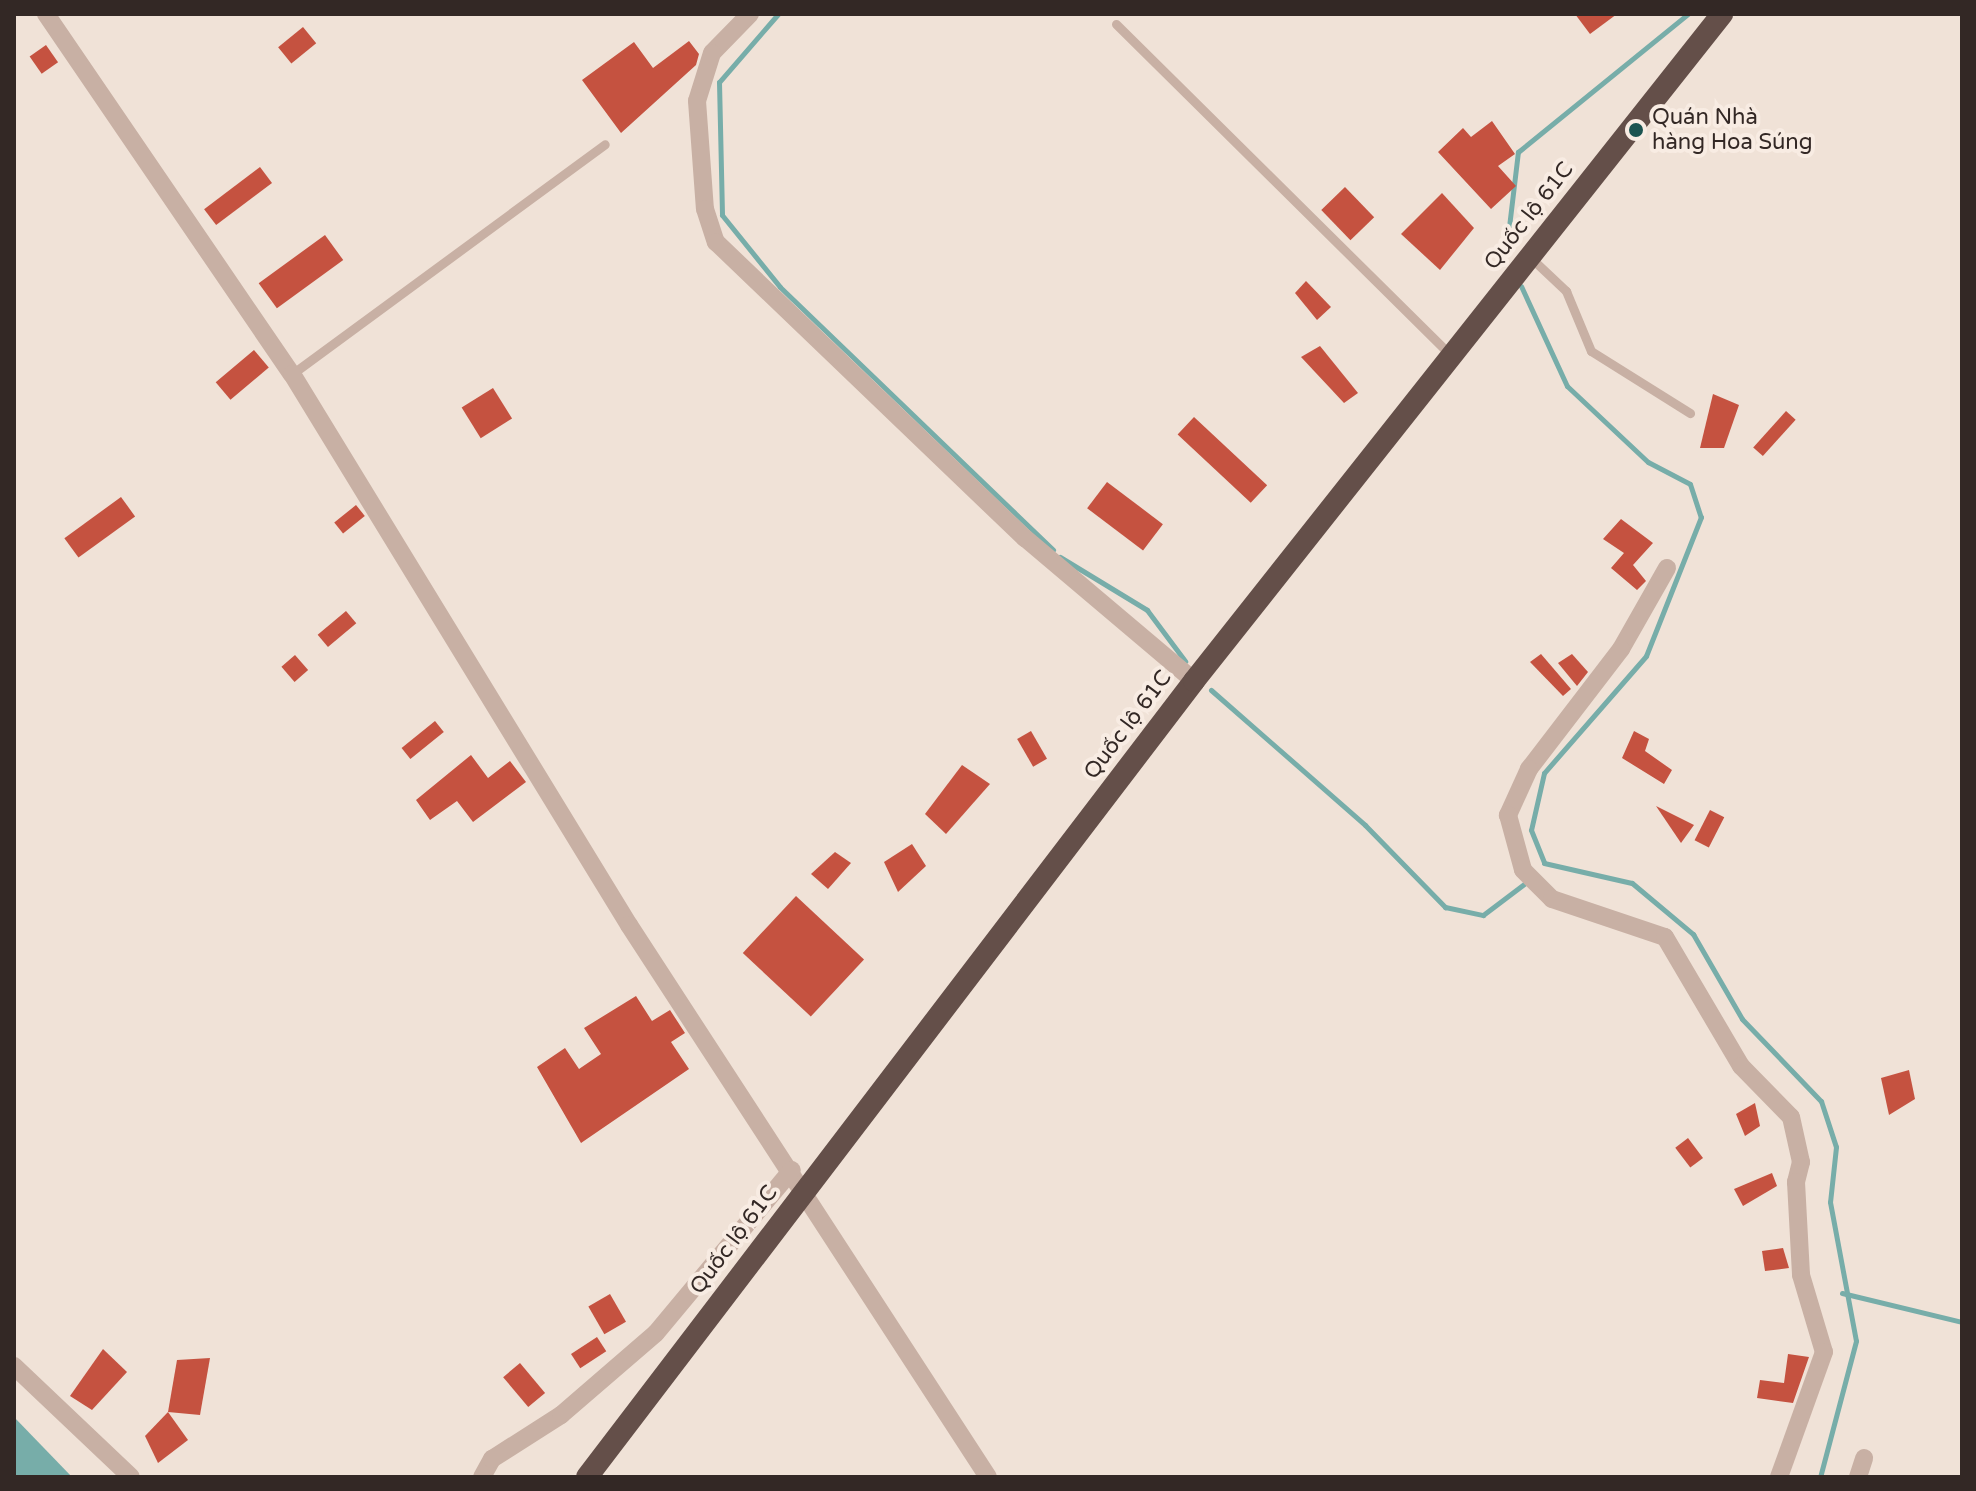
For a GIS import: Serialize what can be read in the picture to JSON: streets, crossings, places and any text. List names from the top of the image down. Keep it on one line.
{"streets":{"highway":["Quốc lộ 61C"]},"places":["Quán Nhà hàng Hoa Súng"]}
